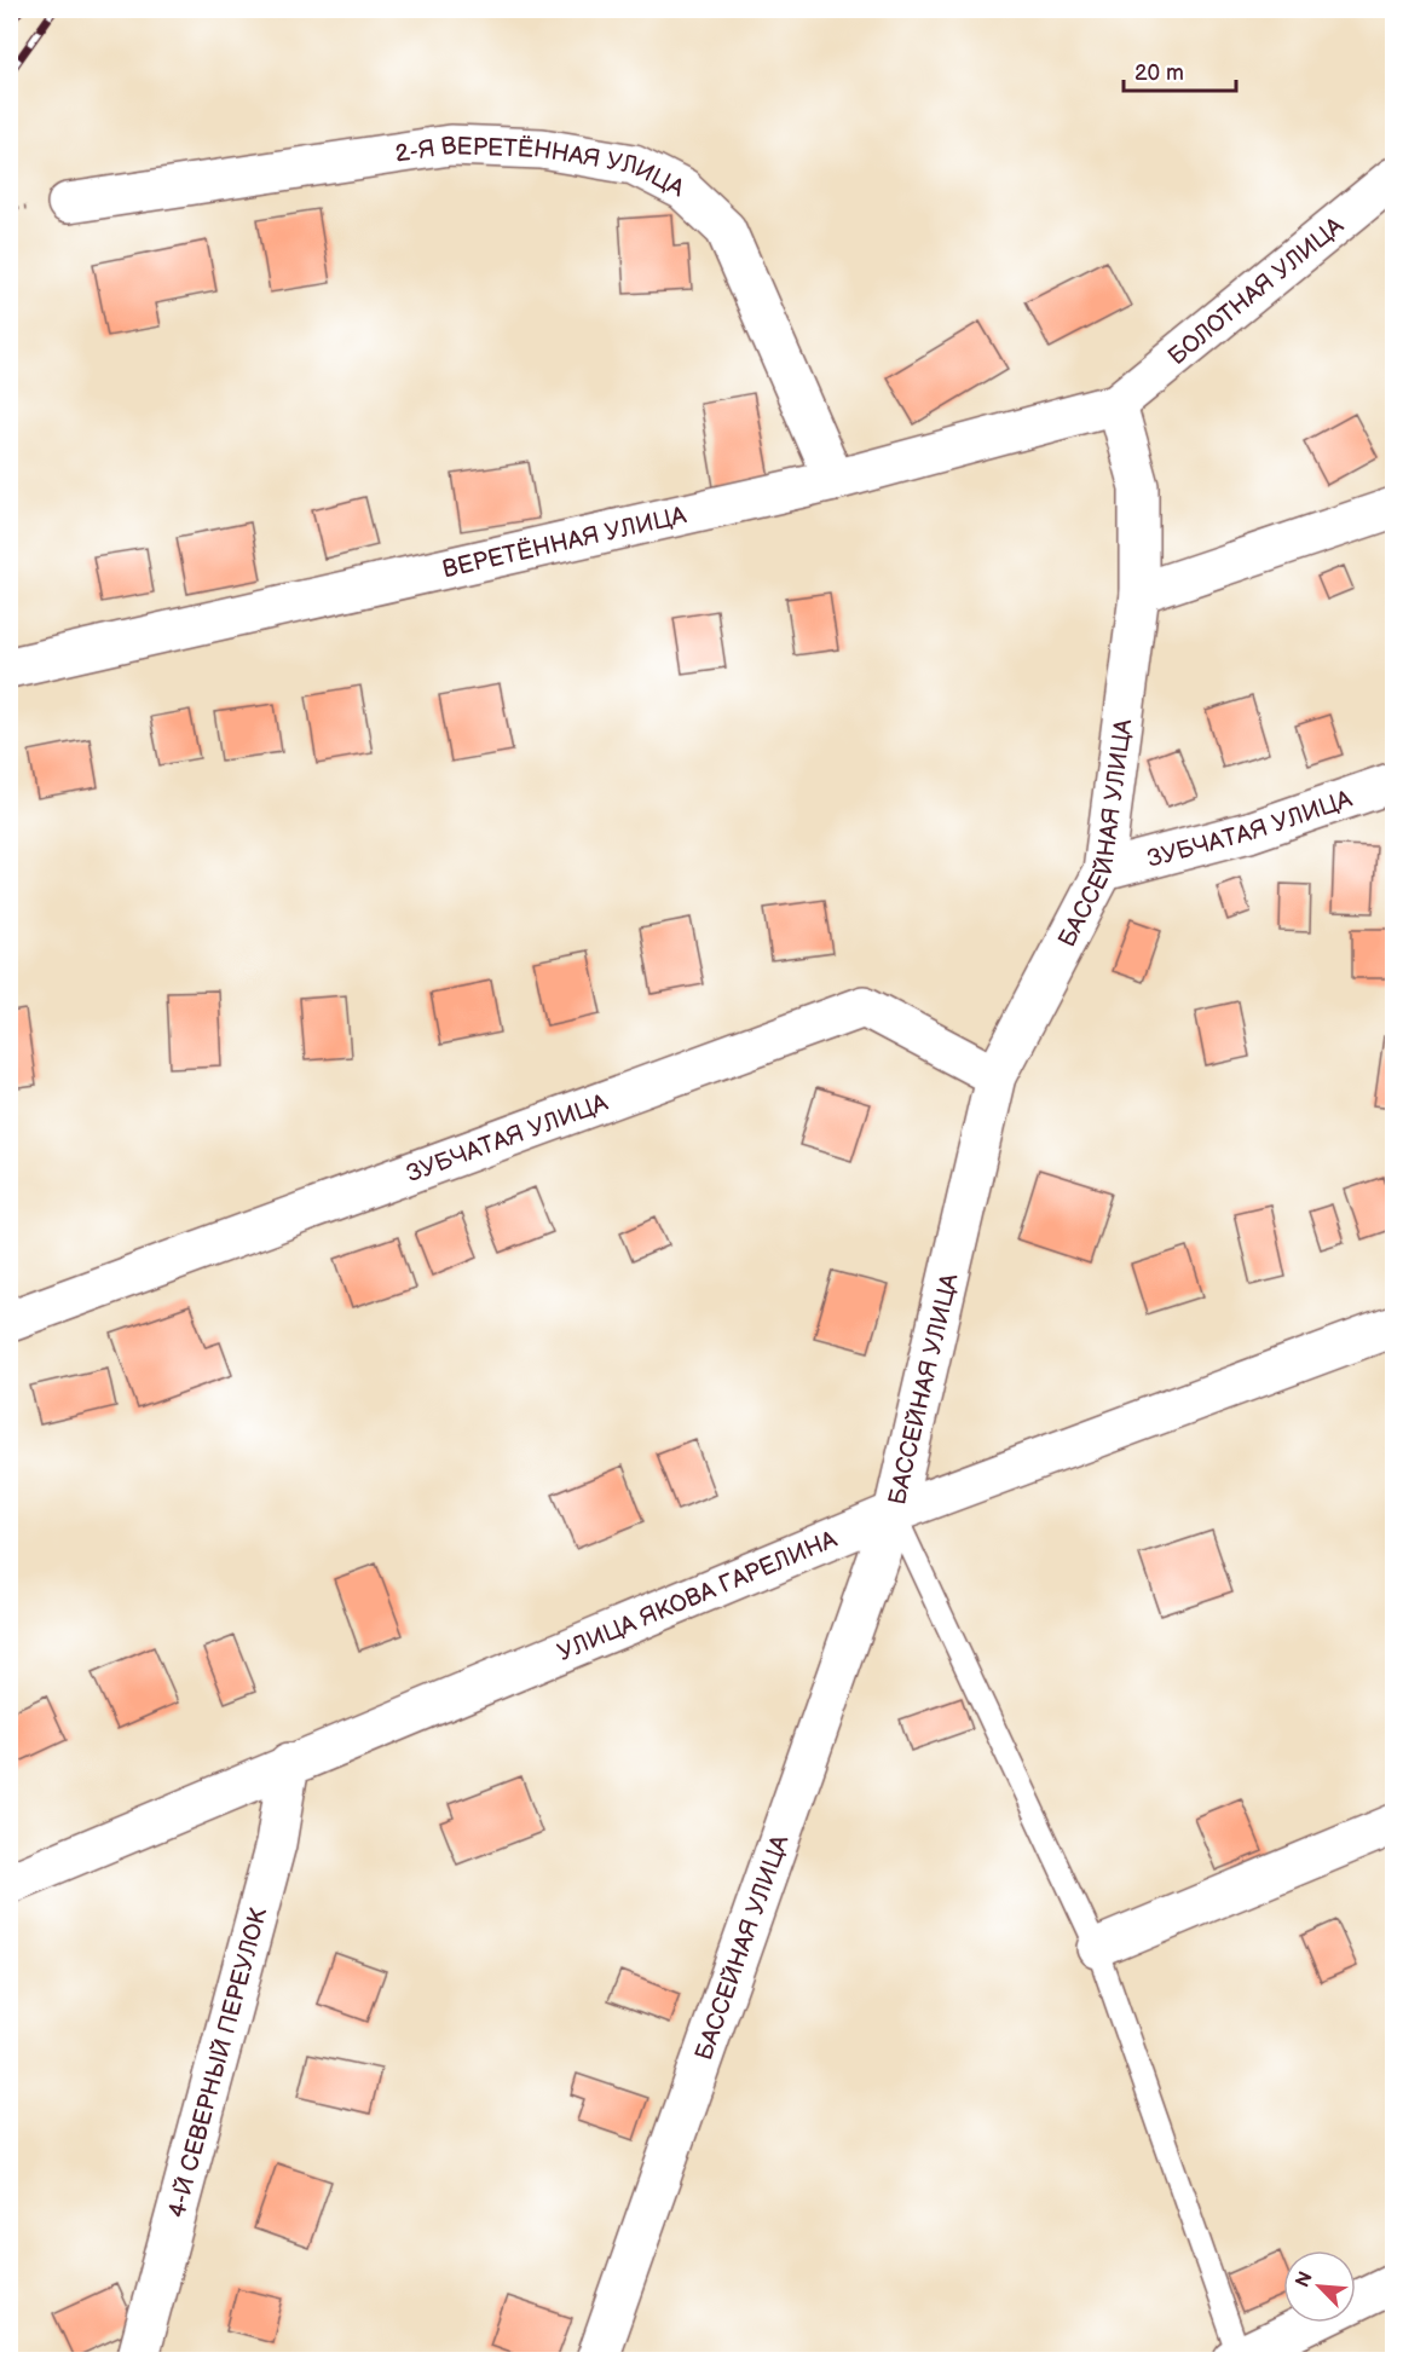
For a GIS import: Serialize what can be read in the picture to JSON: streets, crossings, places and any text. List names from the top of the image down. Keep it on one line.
{"streets":{"street":["2-Я ВЕРЕТЁННАЯ УЛИЦА","БОЛОТНАЯ УЛИЦА","ВЕРЕТЁННАЯ УЛИЦА","ЗУБЧАТАЯ УЛИЦА","БАССЕЙНАЯ УЛИЦА","УЛИЦА ЯКОВА ГАРЕЛИНА","4-Й СЕВЕРНЫЙ ПЕРЕУЛОК"]},"crossings":[["2-Я ВЕРЕТЁННАЯ УЛИЦА","ВЕРЕТЁННАЯ УЛИЦА"],["БОЛОТНАЯ УЛИЦА","ВЕРЕТЁННАЯ УЛИЦА"],["БОЛОТНАЯ УЛИЦА","БАССЕЙНАЯ УЛИЦА"],["ВЕРЕТЁННАЯ УЛИЦА","БАССЕЙНАЯ УЛИЦА"],["ЗУБЧАТАЯ УЛИЦА","БАССЕЙНАЯ УЛИЦА"],["БАССЕЙНАЯ УЛИЦА","УЛИЦА ЯКОВА ГАРЕЛИНА"],["УЛИЦА ЯКОВА ГАРЕЛИНА","4-Й СЕВЕРНЫЙ ПЕРЕУЛОК"]],"scale_bar":"20 m","north":"top left"}
